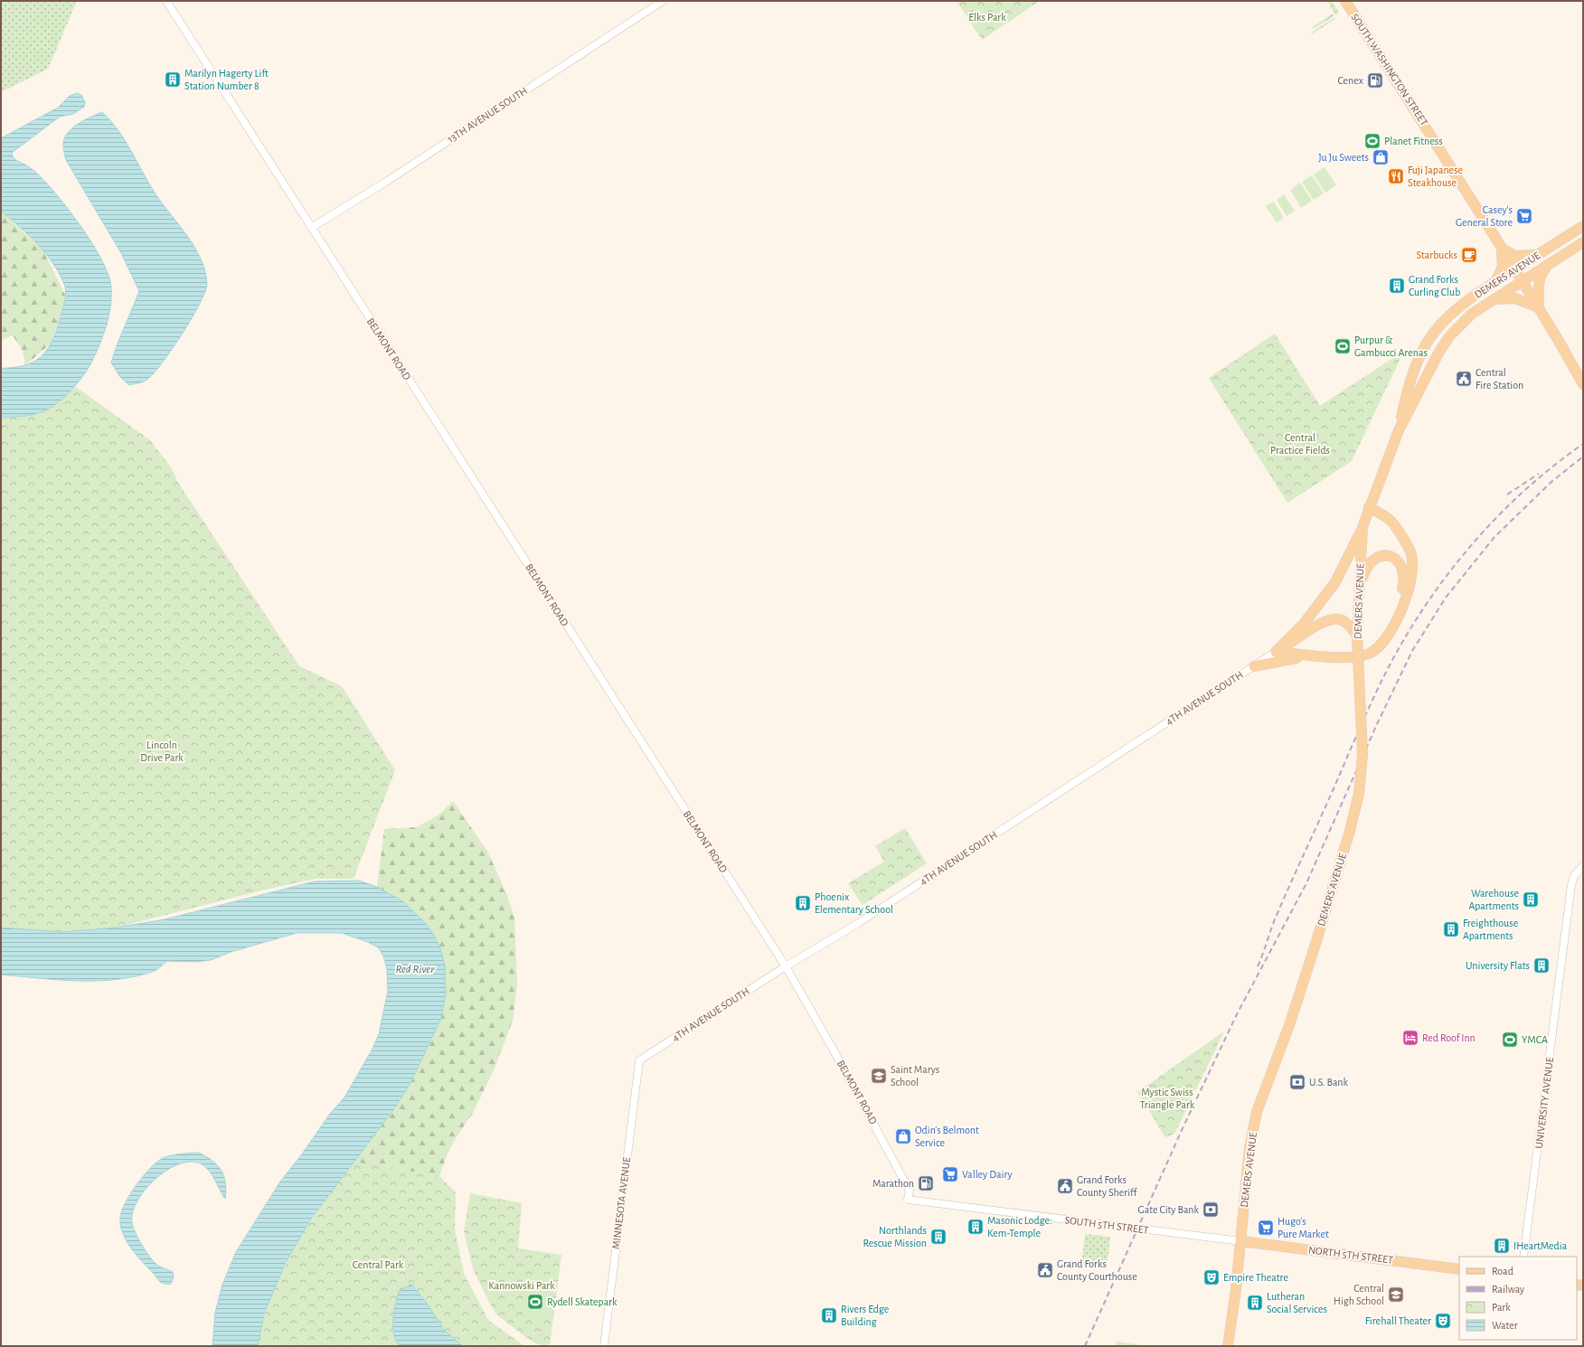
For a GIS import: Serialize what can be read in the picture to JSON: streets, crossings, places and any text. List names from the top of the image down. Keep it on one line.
{"streets":{"main road":["SOUTH WASHINGTON STREET","DEMERS AVENUE","NORTH 5TH STREET"],"street":["13TH AVENUE SOUTH","BELMONT ROAD","4TH AVENUE SOUTH","UNIVERSITY AVENUE","MINNESOTA AVENUE","SOUTH 5TH STREET"]},"crossings":[["SOUTH WASHINGTON STREET","DEMERS AVENUE"],["13TH AVENUE SOUTH","BELMONT ROAD"],["DEMERS AVENUE","SOUTH 5TH STREET"],["DEMERS AVENUE","NORTH 5TH STREET"],["BELMONT ROAD","4TH AVENUE SOUTH"],["BELMONT ROAD","SOUTH 5TH STREET"],["4TH AVENUE SOUTH","MINNESOTA AVENUE"],["SOUTH 5TH STREET","NORTH 5TH STREET"]],"water":["Red River"],"parks":["Elks Park","Central Practice Fields","Lincoln Drive Park","Mystic Swiss Triangle Park","Central Park","Kannowski Park"],"places":{"building":["Marilyn Hagerty Lift Station Number 8","Grand Forks Curling Club","Warehouse Apartments","Phoenix Elementary School","Freighthouse Apartments","University Flats","Masonic Lodge: Kem-Temple","Northlands Rescue Mission","IHeartMedia","Lutheran Social Services","Rivers Edge Building"],"fuel station":["Cenex","Marathon"],"sports":["Planet Fitness","Purpur & Gambucci Arenas","YMCA","Rydell Skatepark"],"shop":["Ju Ju Sweets","Odin's Belmont Service"],"restaurant":["Fuji Japanese Steakhouse"],"supermarket":["Casey's General Store","Valley Dairy","Hugo’s Pure Market"],"cafe":["Starbucks"],"public building":["Central Fire Station","Grand Forks County Sheriff","Grand Forks County Courthouse"],"hotel":["Red Roof Inn"],"school or university":["Saint Marys School","Central High School"],"bank":["U.S. Bank","Gate City Bank"],"theatre":["Empire Theatre","Firehall Theater"]},"legend":["Road","Railway","Park","Water"]}
